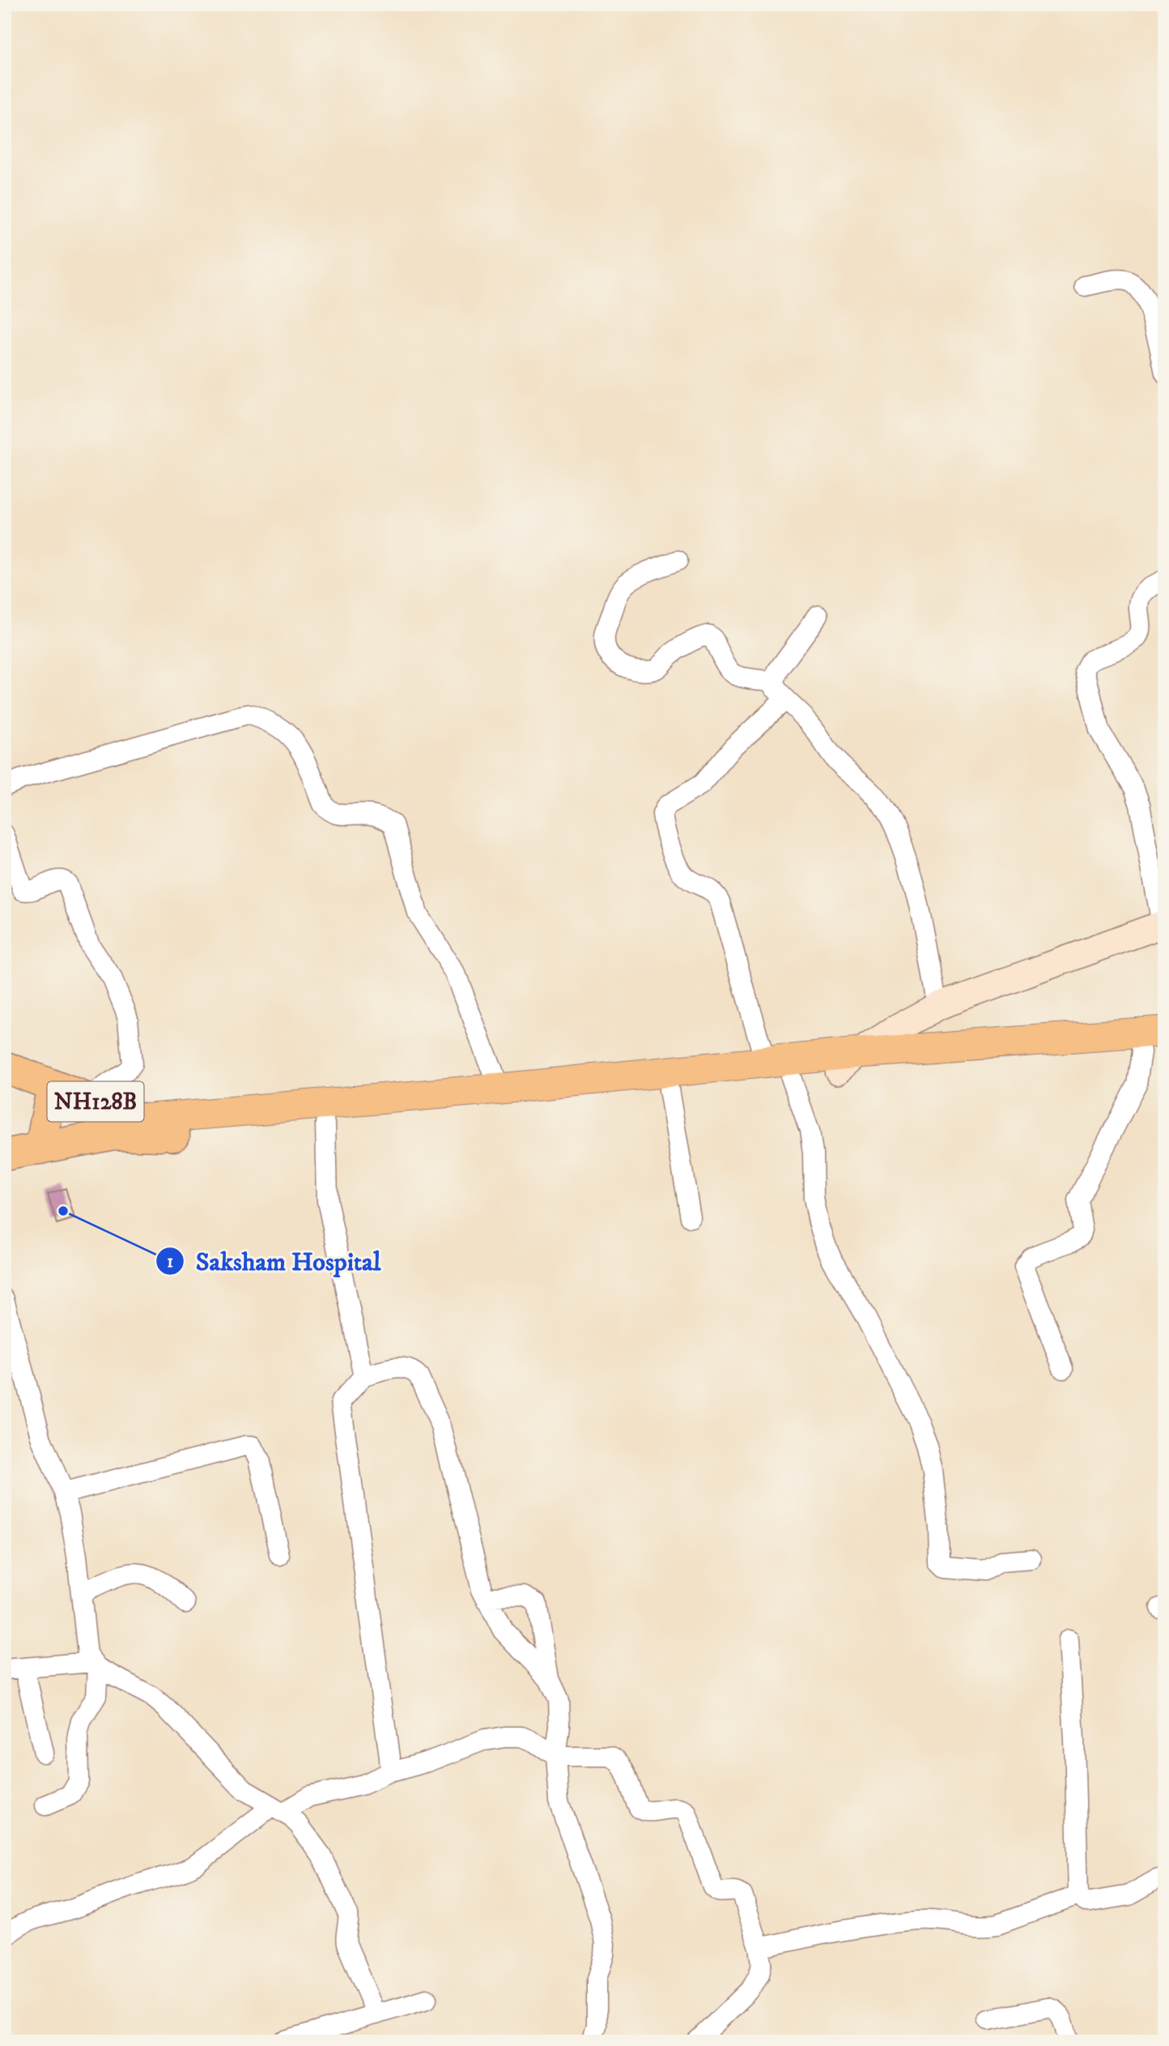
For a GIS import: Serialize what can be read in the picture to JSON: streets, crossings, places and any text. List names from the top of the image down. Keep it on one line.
{"streets":{"highway":["NH128B"]},"places":["Saksham Hospital"]}
